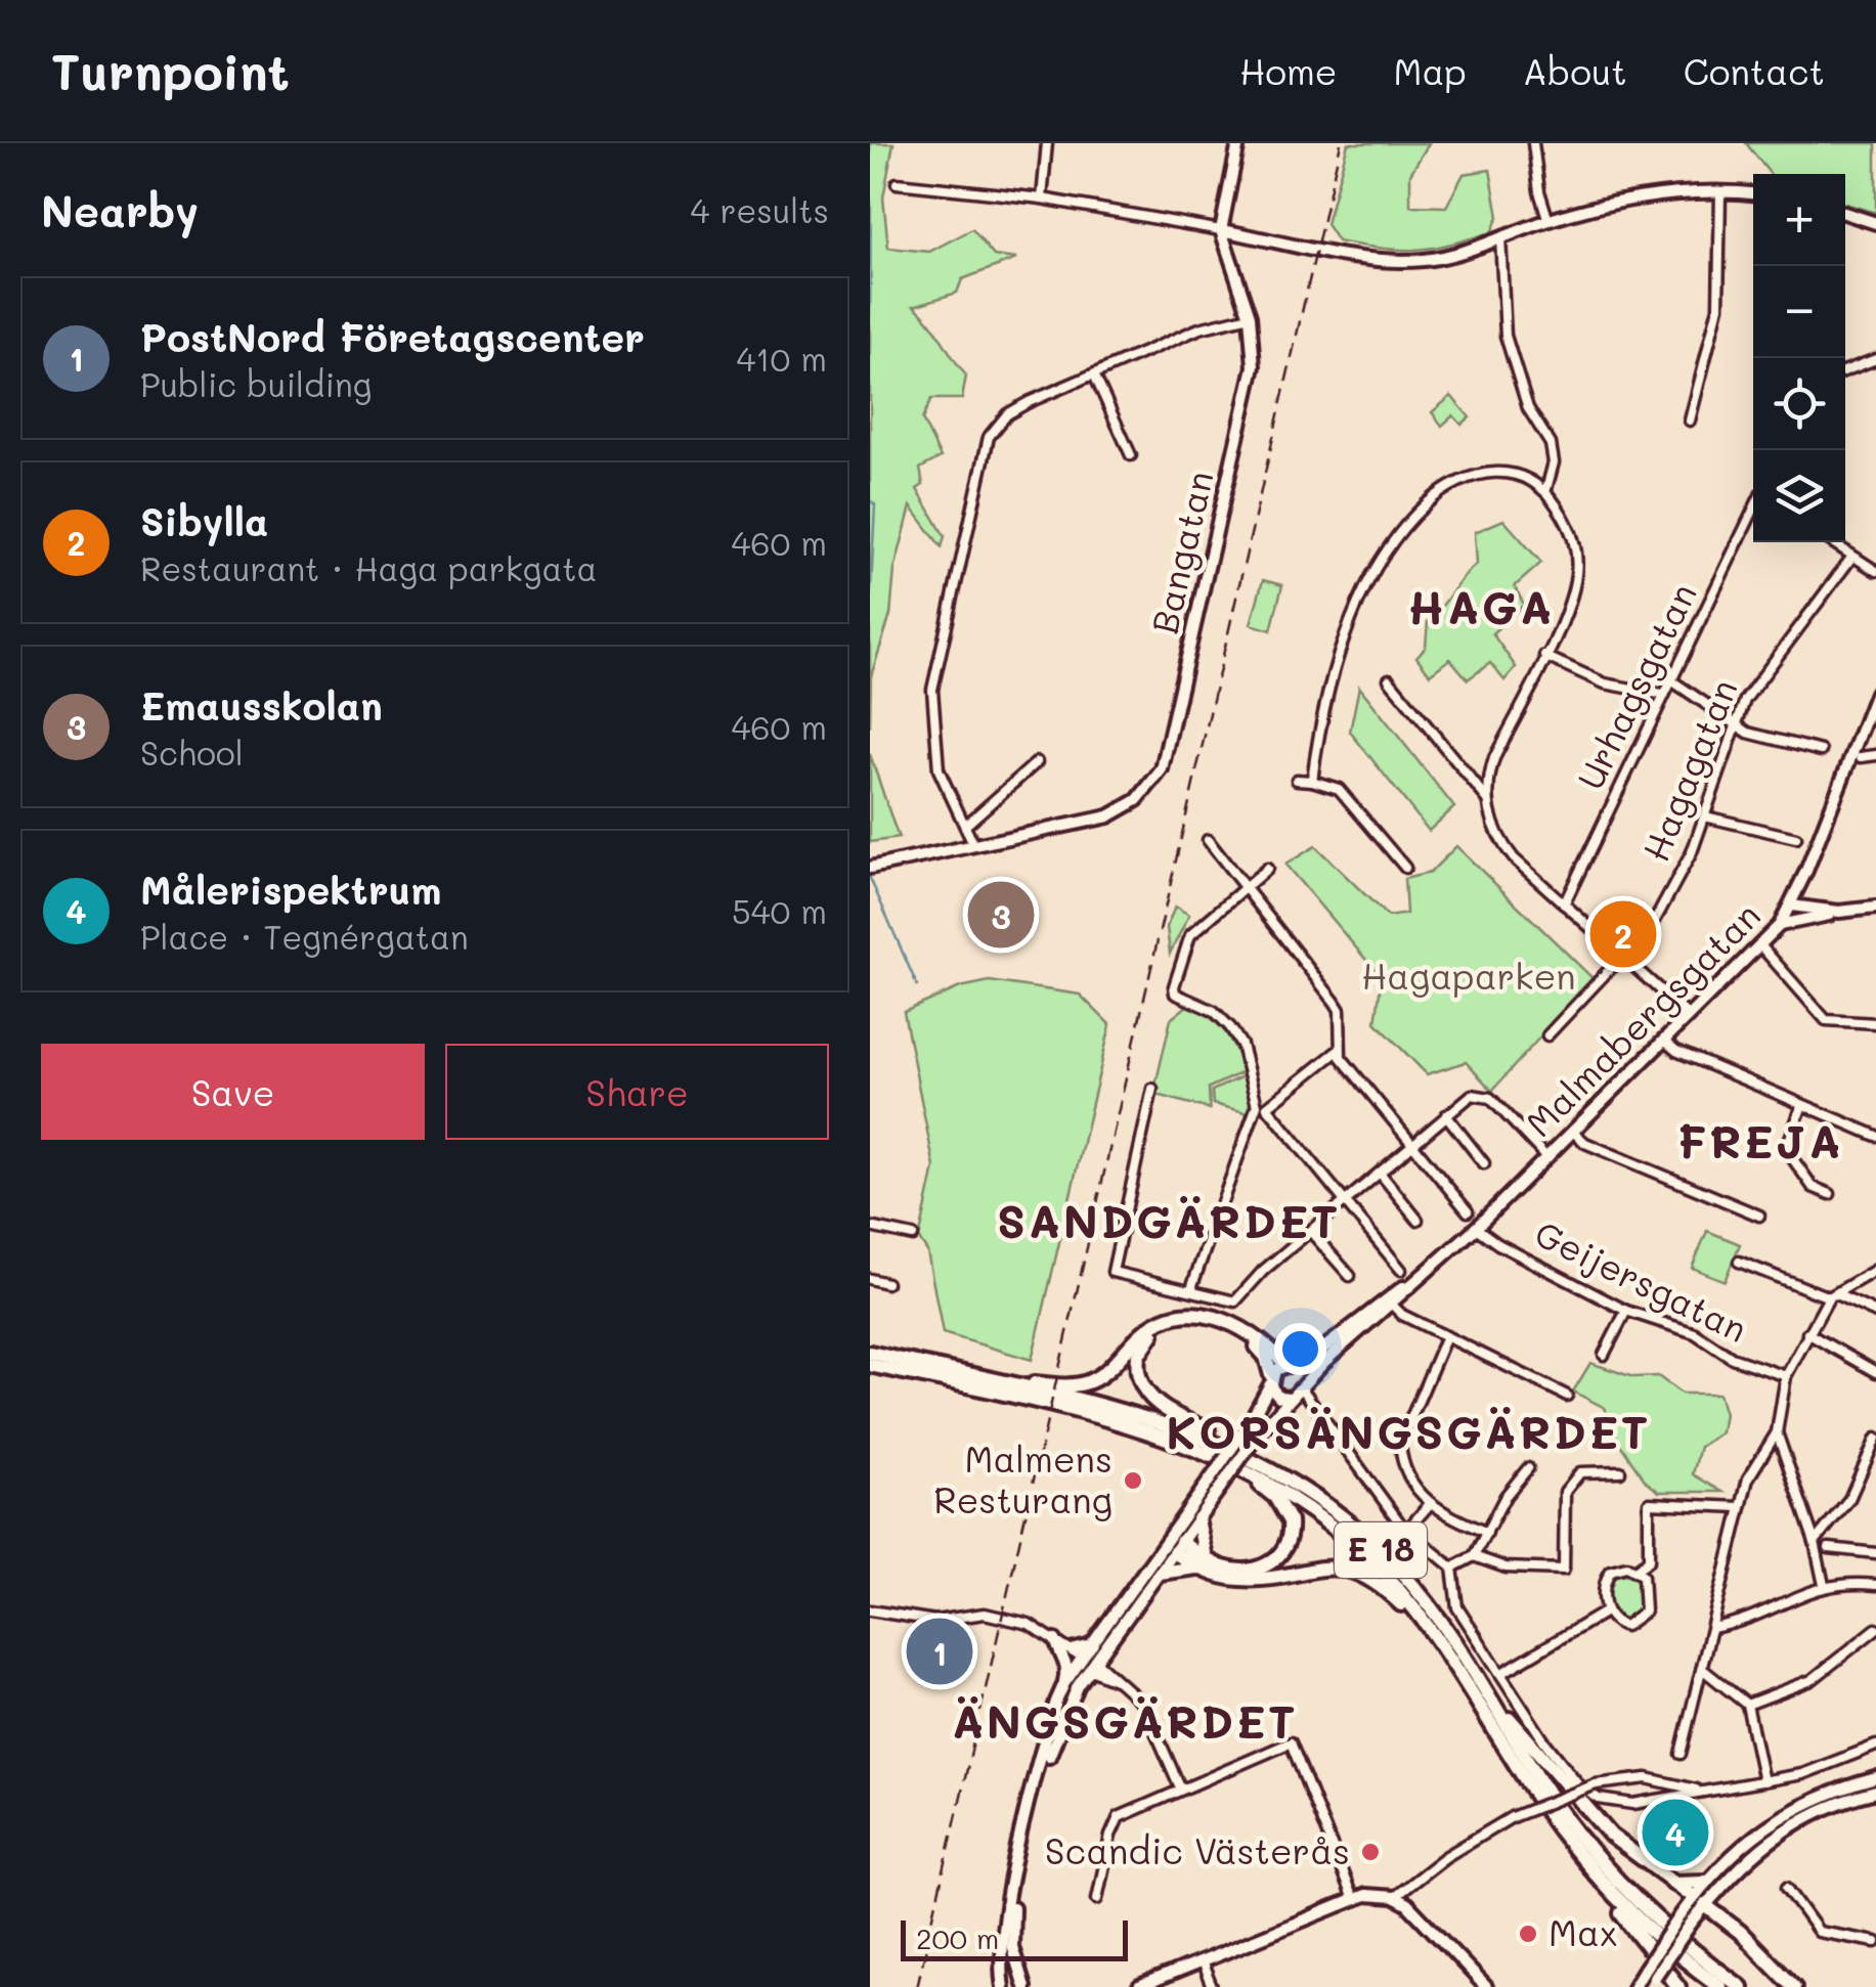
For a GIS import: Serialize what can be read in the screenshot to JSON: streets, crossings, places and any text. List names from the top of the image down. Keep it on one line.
{"streets":{"highway":["E 18"],"main road":["Bangatan","Malmabergsgatan"],"street":["Urhagsgatan","Hagagatan","Geijersgatan"]},"crossings":[["Malmabergsgatan","Geijersgatan"],["Malmabergsgatan","E 18"]],"districts":["HAGA","FREJA","SANDGÄRDET","KORSÄNGSGÄRDET","ÄNGSGÄRDET"],"parks":["Hagaparken"],"places":["Malmens Resturang","Scandic Västerås","Max"],"scale_bar":"200 m","page":{"header":"Turnpoint","nav":["Home","Map","About","Contact"],"heading":["Nearby","4 results"],"map_buttons":["+","−"],"list":[{"mark":"1","name":"PostNord Företagscenter","note":"Public building","value":"410 m"},{"mark":"2","name":"Sibylla","note":"Restaurant · Haga parkgata","value":"460 m"},{"mark":"3","name":"Emausskolan","note":"School","value":"460 m"},{"mark":"4","name":"Målerispektrum","note":"Place · Tegnérgatan","value":"540 m"}],"pins":["3","2","1","4"],"buttons":["Save","Share"],"scale":"200 m"}}
